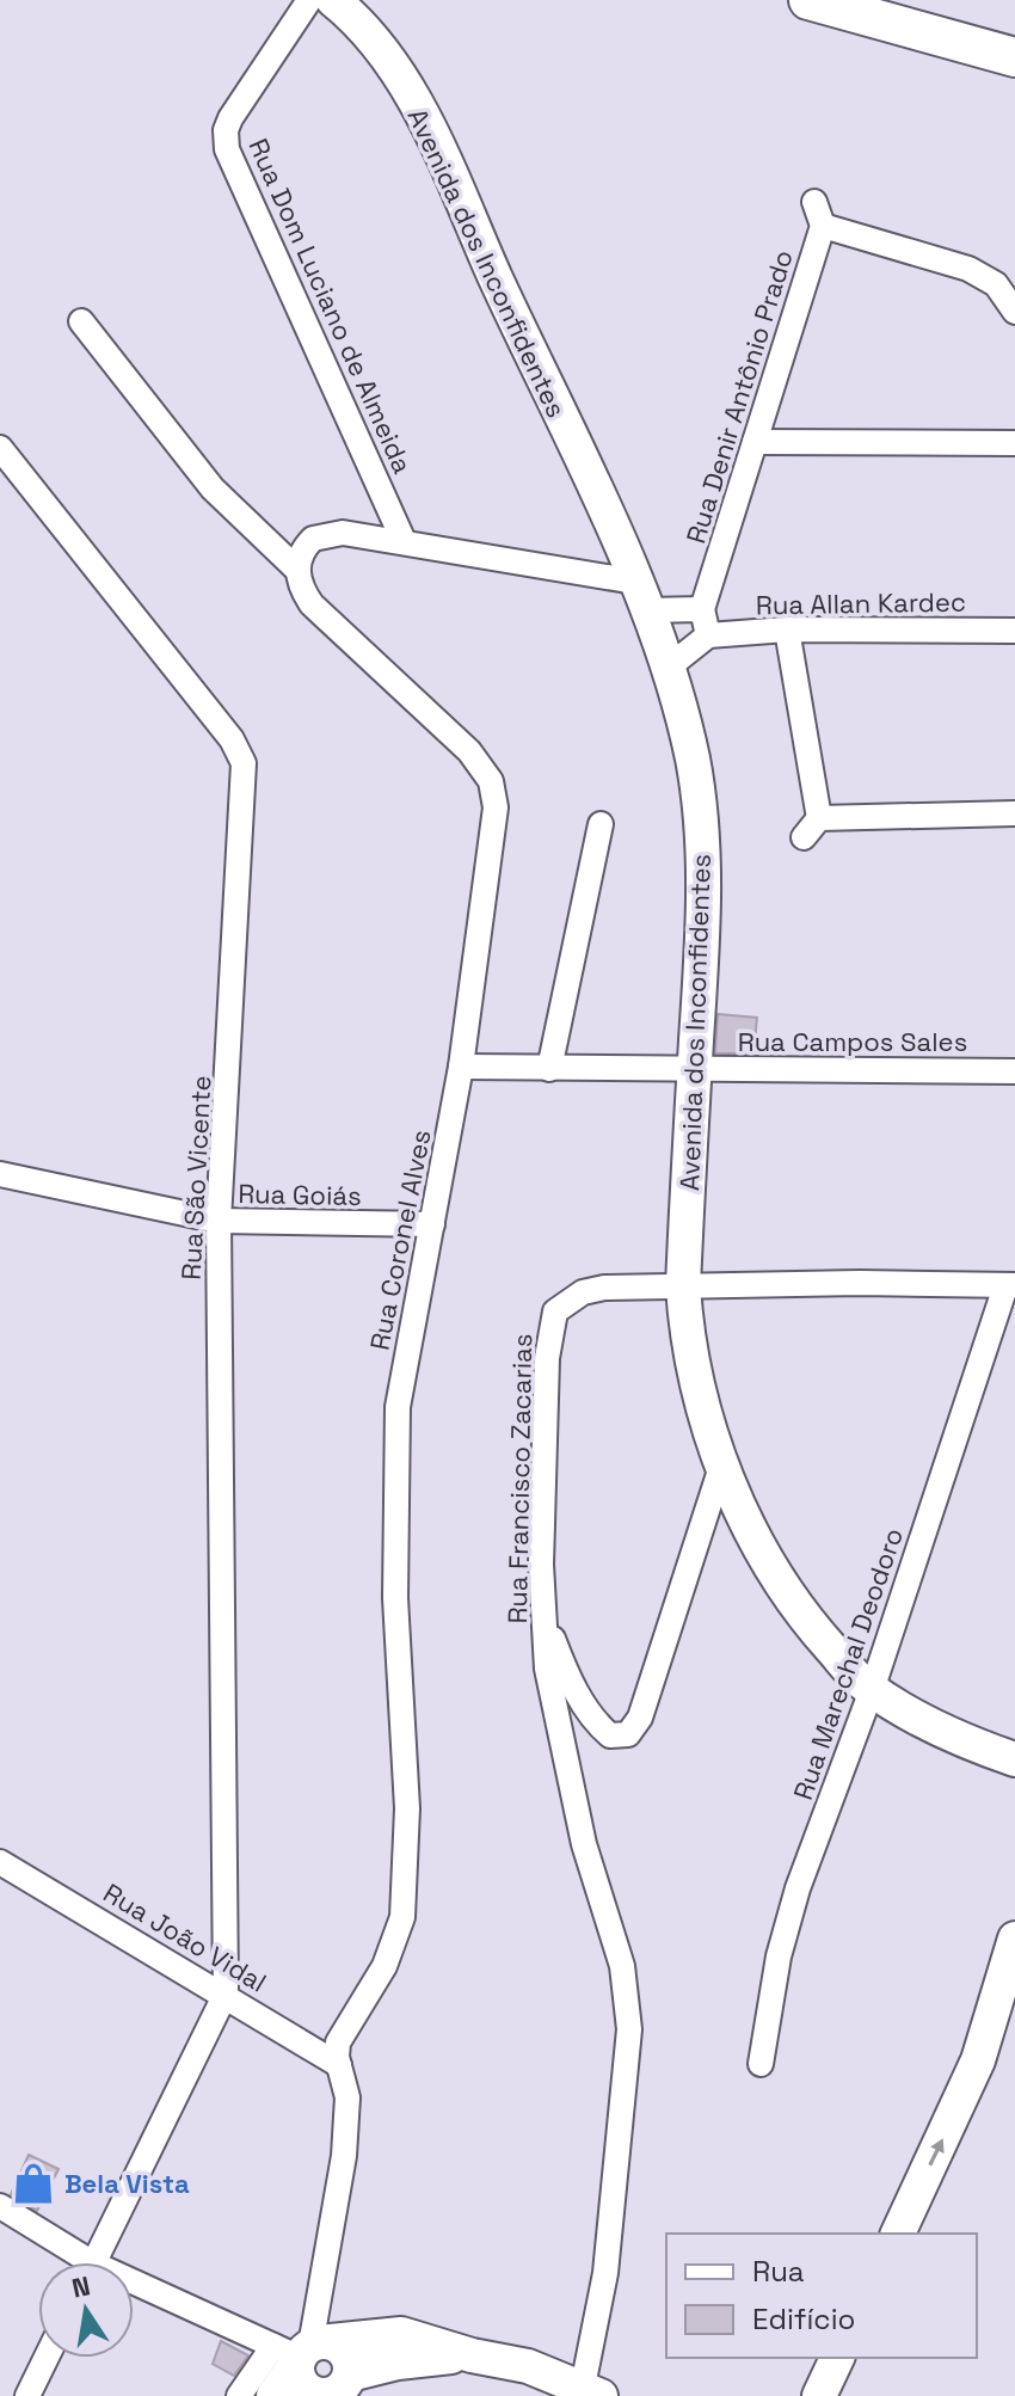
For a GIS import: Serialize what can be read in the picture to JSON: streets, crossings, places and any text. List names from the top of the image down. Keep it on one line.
{"streets":{"main road":["Avenida dos Inconfidentes"],"street":["Rua Dom Luciano de Almeida","Rua Denir Antônio Prado","Rua Allan Kardec","Rua Campos Sales","Rua São Vicente","Rua Goiás","Rua Coronel Alves","Rua Francisco Zacarias","Rua Marechal Deodoro","Rua João Vidal"]},"crossings":[["Avenida dos Inconfidentes","Rua Campos Sales"],["Avenida dos Inconfidentes","Rua Francisco Zacarias"],["Avenida dos Inconfidentes","Rua Marechal Deodoro"],["Rua Campos Sales","Rua Coronel Alves"],["Rua São Vicente","Rua Goiás"],["Rua São Vicente","Rua João Vidal"],["Rua Goiás","Rua Coronel Alves"],["Rua Coronel Alves","Rua João Vidal"],["Rua Francisco Zacarias","Rua Marechal Deodoro"]],"places":{"shop":["Bela Vista"]},"legend":["Rua","Edifício"],"north":"top"}
